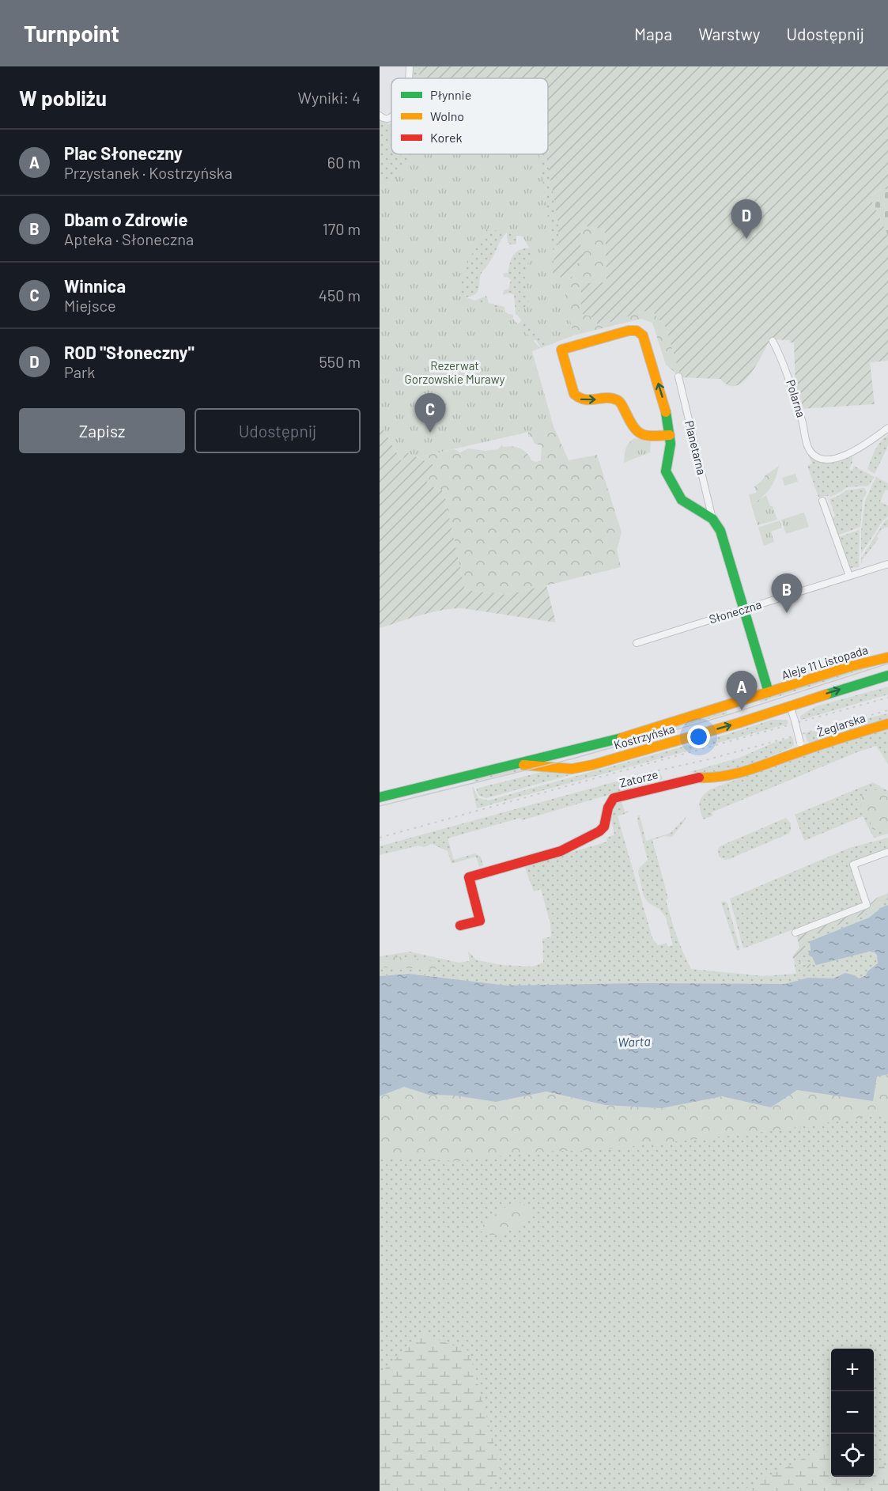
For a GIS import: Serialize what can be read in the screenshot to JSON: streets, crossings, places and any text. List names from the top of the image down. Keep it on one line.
{"streets":{"street":["Polarna","Planetarna","Słoneczna","Aleje 11 Listopada","Żeglarska","Kostrzyńska","Zatorze"]},"crossings":[["Aleje 11 Listopada","Kostrzyńska"],["Żeglarska","Zatorze"]],"water":["Warta"],"parks":["Rezerwat Gorzowskie Murawy"],"legend":["Płynnie","Wolno","Korek"],"page":{"header":"Turnpoint","nav":["Mapa","Warstwy","Udostępnij"],"heading":["W pobliżu","Wyniki: 4"],"list":[{"mark":"A","name":"Plac Słoneczny","note":"Przystanek · Kostrzyńska","value":"60 m"},{"mark":"B","name":"Dbam o Zdrowie","note":"Apteka · Słoneczna","value":"170 m"},{"mark":"C","name":"Winnica","note":"Miejsce","value":"450 m"},{"mark":"D","name":"ROD \"Słoneczny\"","note":"Park","value":"550 m"}],"pins":["D","C","B","A"],"buttons":["Zapisz","Udostępnij"],"map_buttons":["+","−"]}}
